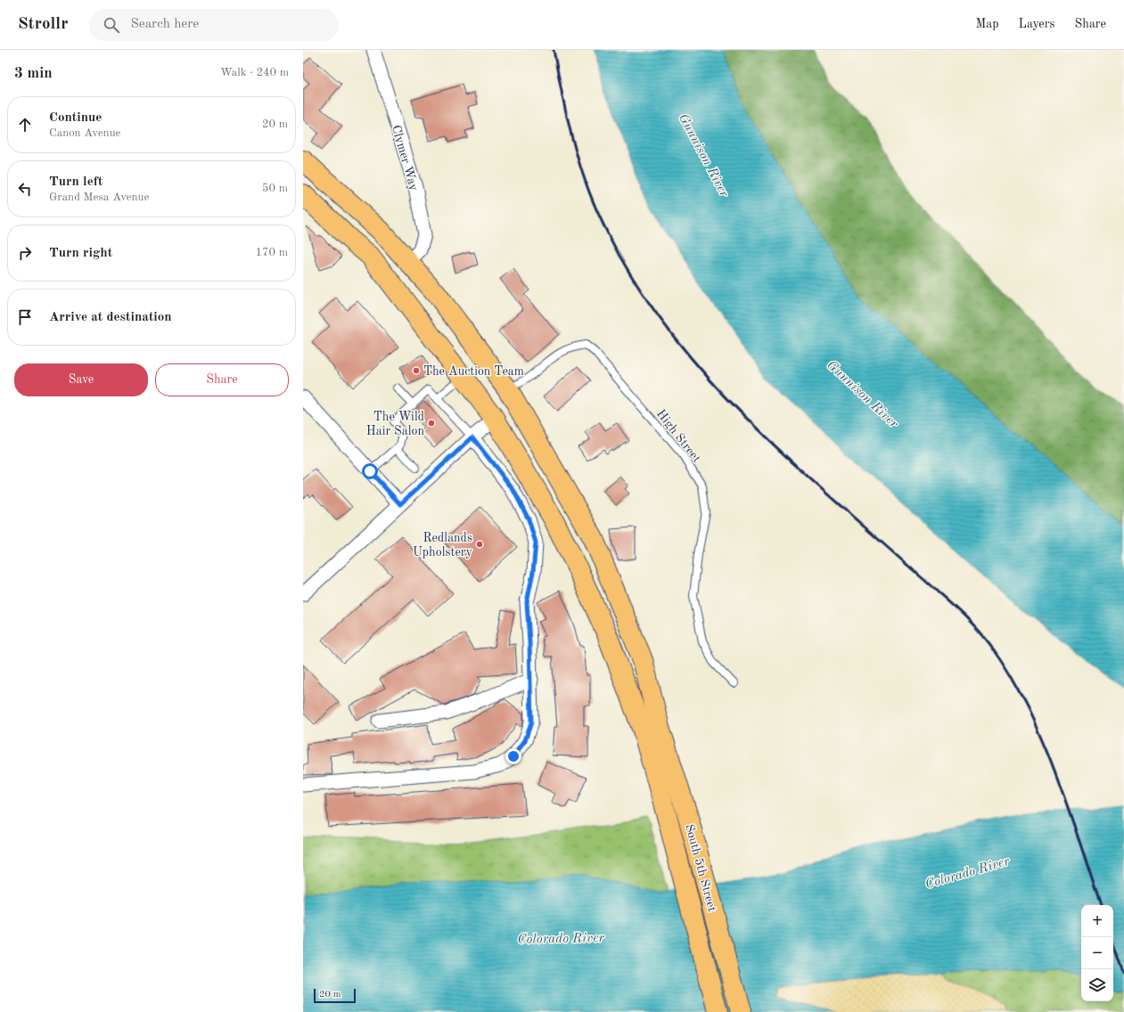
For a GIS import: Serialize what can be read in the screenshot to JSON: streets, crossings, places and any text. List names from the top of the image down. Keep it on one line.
{"streets":{"highway":["South 5th Street"],"street":["Clymer Way"],"lane":["High Street"]},"water":["Gunnison River","Colorado River"],"places":["The Auction Team","The Wild Hair Salon","Redlands Upholstery"],"scale_bar":"20 m","page":{"header":"Strollr","search":"Search here","nav":["Map","Layers","Share"],"heading":["3 min","Walk · 240 m"],"list":[["Continue","Canon Avenue","20 m"],["Turn left","Grand Mesa Avenue","50 m"],["Turn right","170 m"],"Arrive at destination"],"buttons":["Save","Share"],"map_buttons":["+","−"],"scale":"20 m"}}
